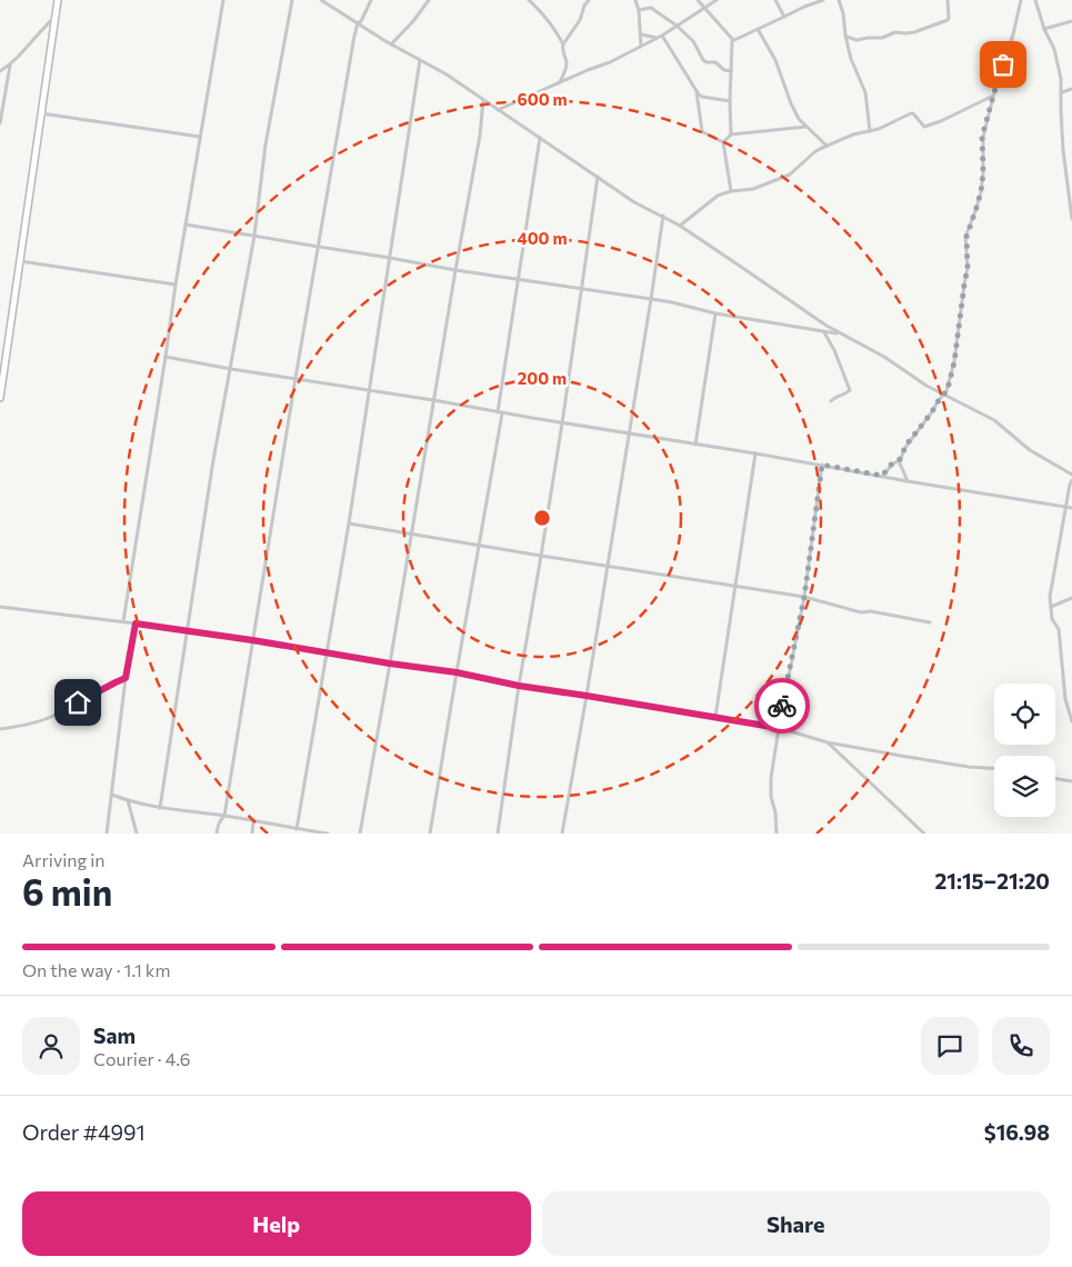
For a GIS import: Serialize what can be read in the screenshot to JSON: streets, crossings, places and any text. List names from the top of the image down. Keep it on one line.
{"page":{"heading":["6 min","Arriving in","21:15–21:20"],"panel":["Sam","Courier · 4.6","Order #4991","$16.98"],"bar":"On the way · 1.1 km","buttons":["Help","Share"]},"rings":["600 m","400 m","200 m"]}
